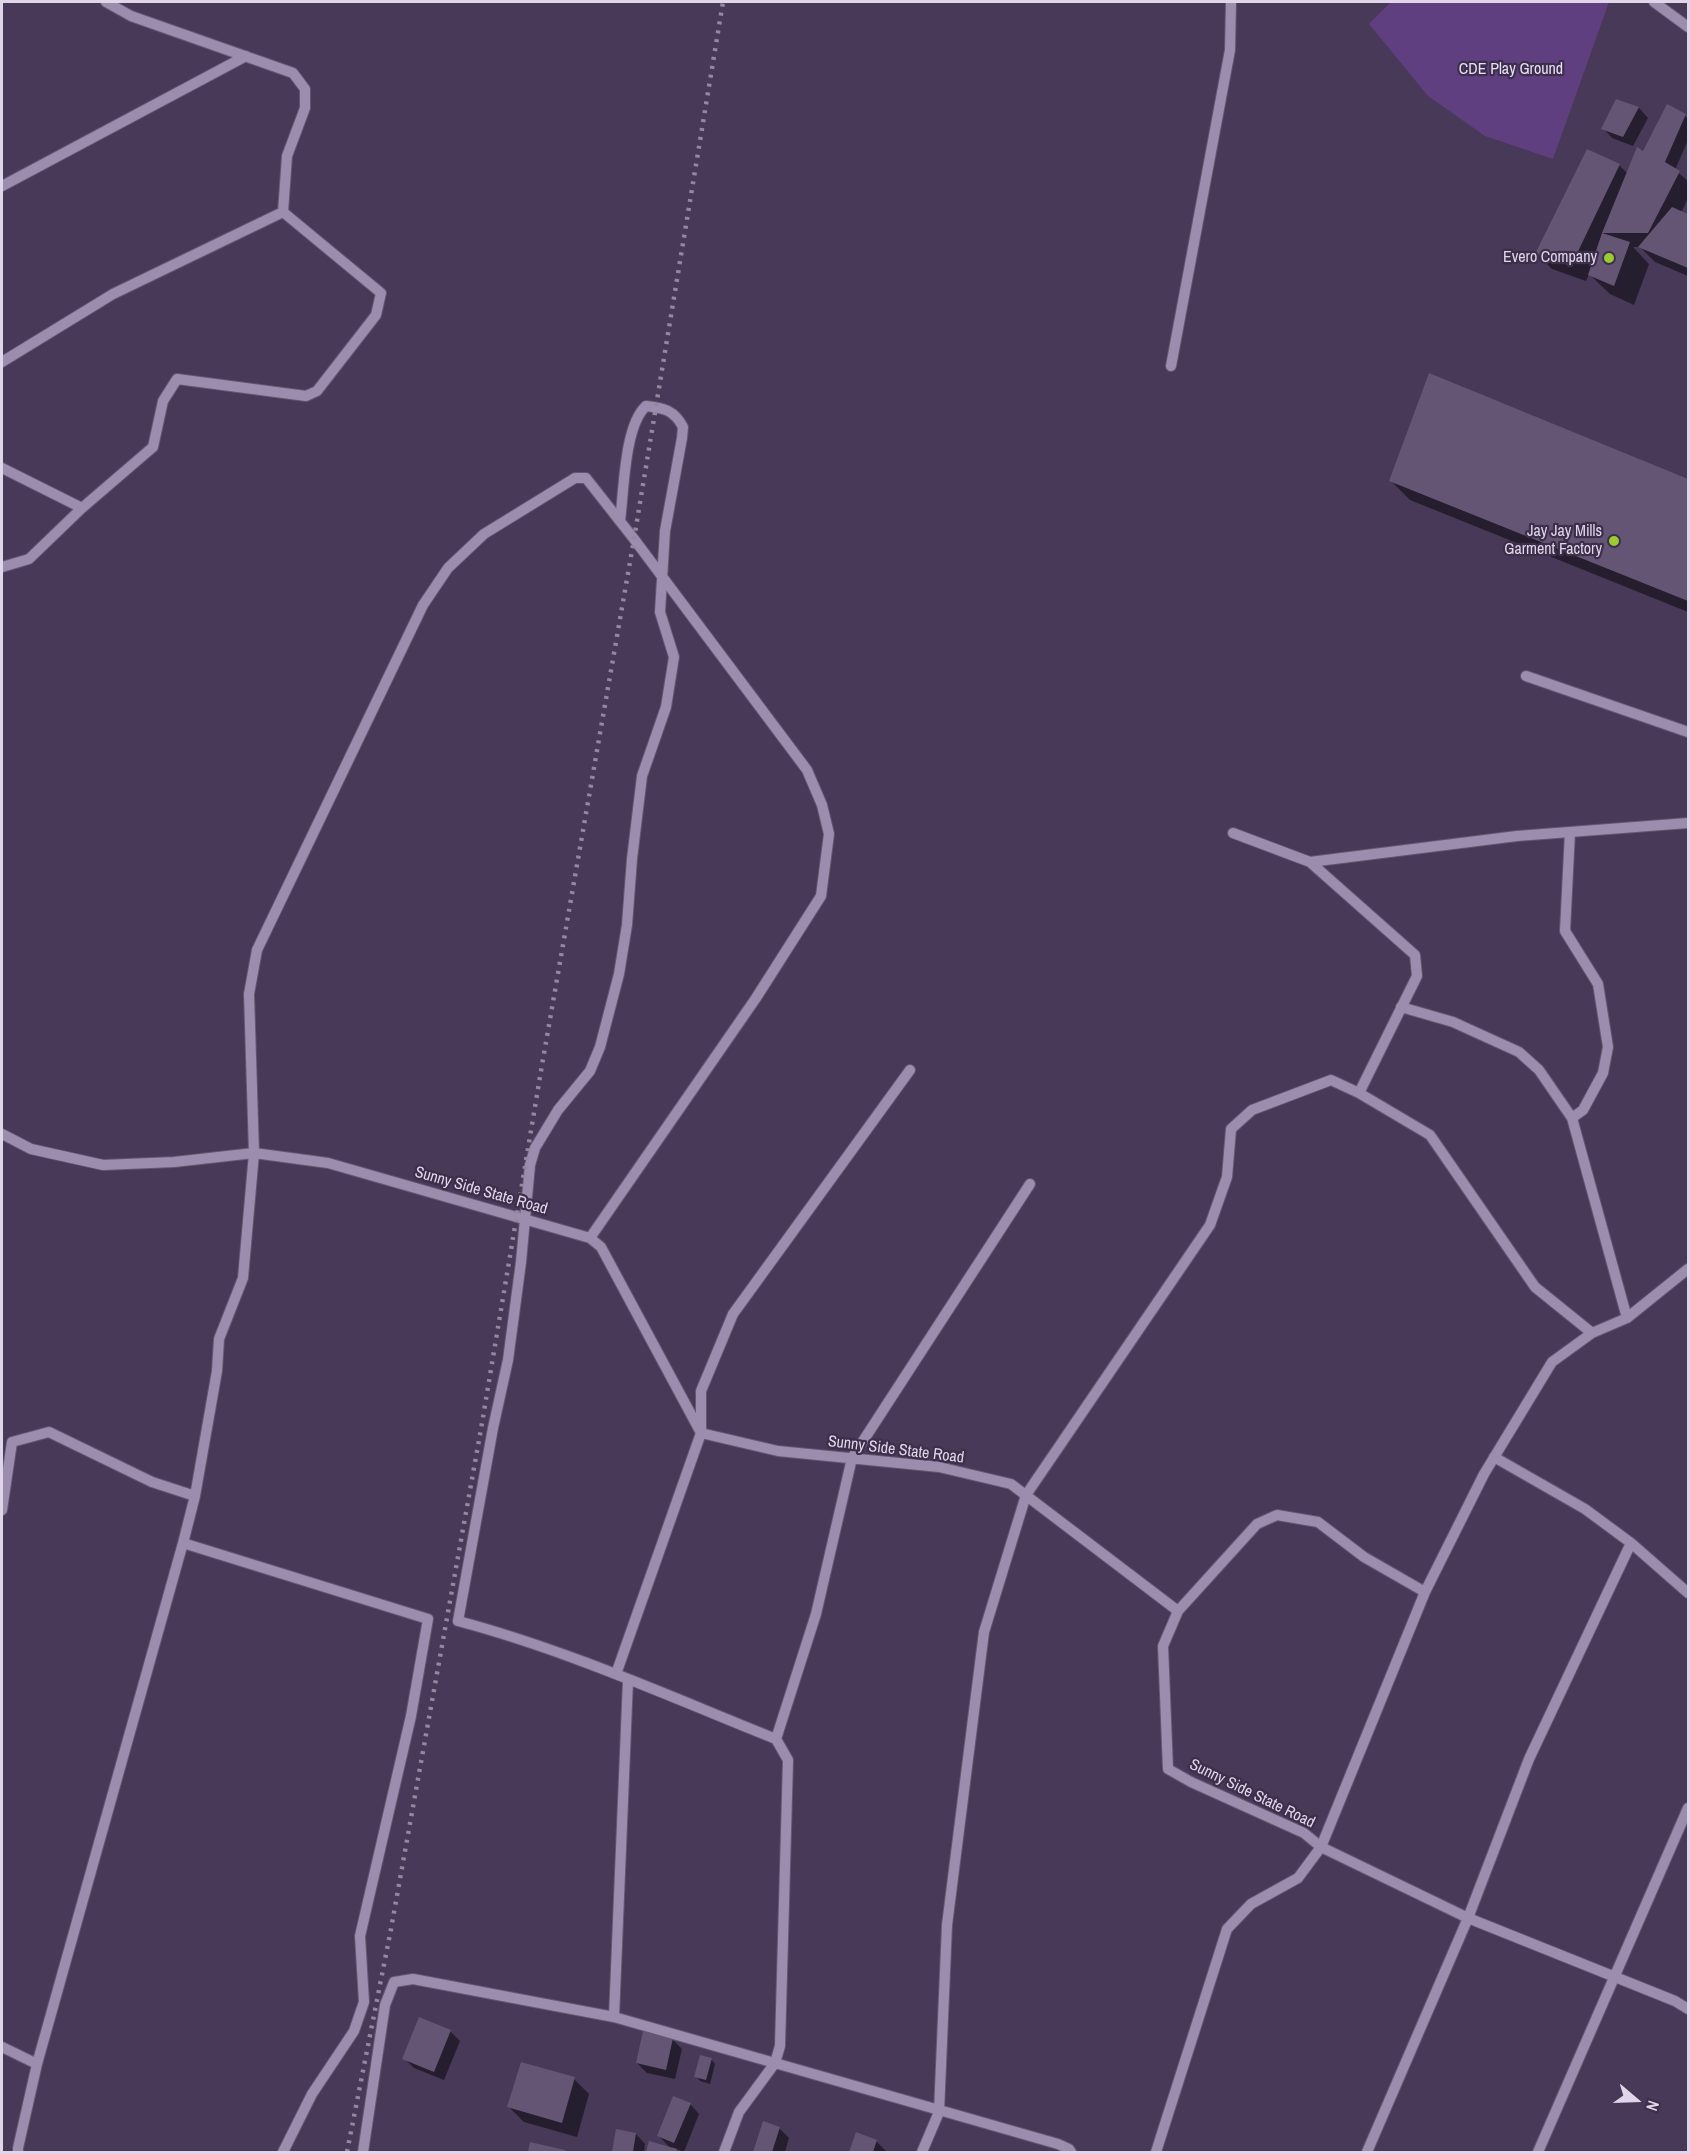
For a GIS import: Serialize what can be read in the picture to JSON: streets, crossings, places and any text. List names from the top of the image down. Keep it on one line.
{"streets":{"street":["Sunny Side State Road"]},"parks":["CDE Play Ground"],"places":["Evero Company","Jay Jay Mills Garment Factory"],"north":"right"}
